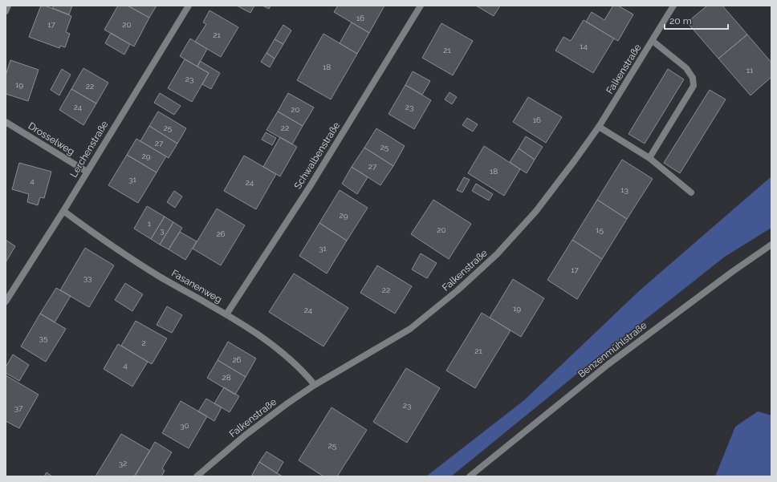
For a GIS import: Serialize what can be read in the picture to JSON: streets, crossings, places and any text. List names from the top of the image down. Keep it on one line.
{"streets":{"street":["Falkenstraße","Drosselweg","Lerchenstraße","Schwalbenstraße","Fasanenweg","Benzenmühlstraße"]},"crossings":[["Falkenstraße","Fasanenweg"],["Drosselweg","Lerchenstraße"],["Lerchenstraße","Fasanenweg"],["Schwalbenstraße","Fasanenweg"]],"house_numbers":["16","17","20","21","14","21","18","11","23","19","22","24","23","20","16","25","22","27","25","29","27","18","31","4","24","13","29","1","20","15","3","26","31","17","33","22","19","24","35","2","21","26","4","28","23","37","30","25","32"],"scale_bar":"20 m"}
